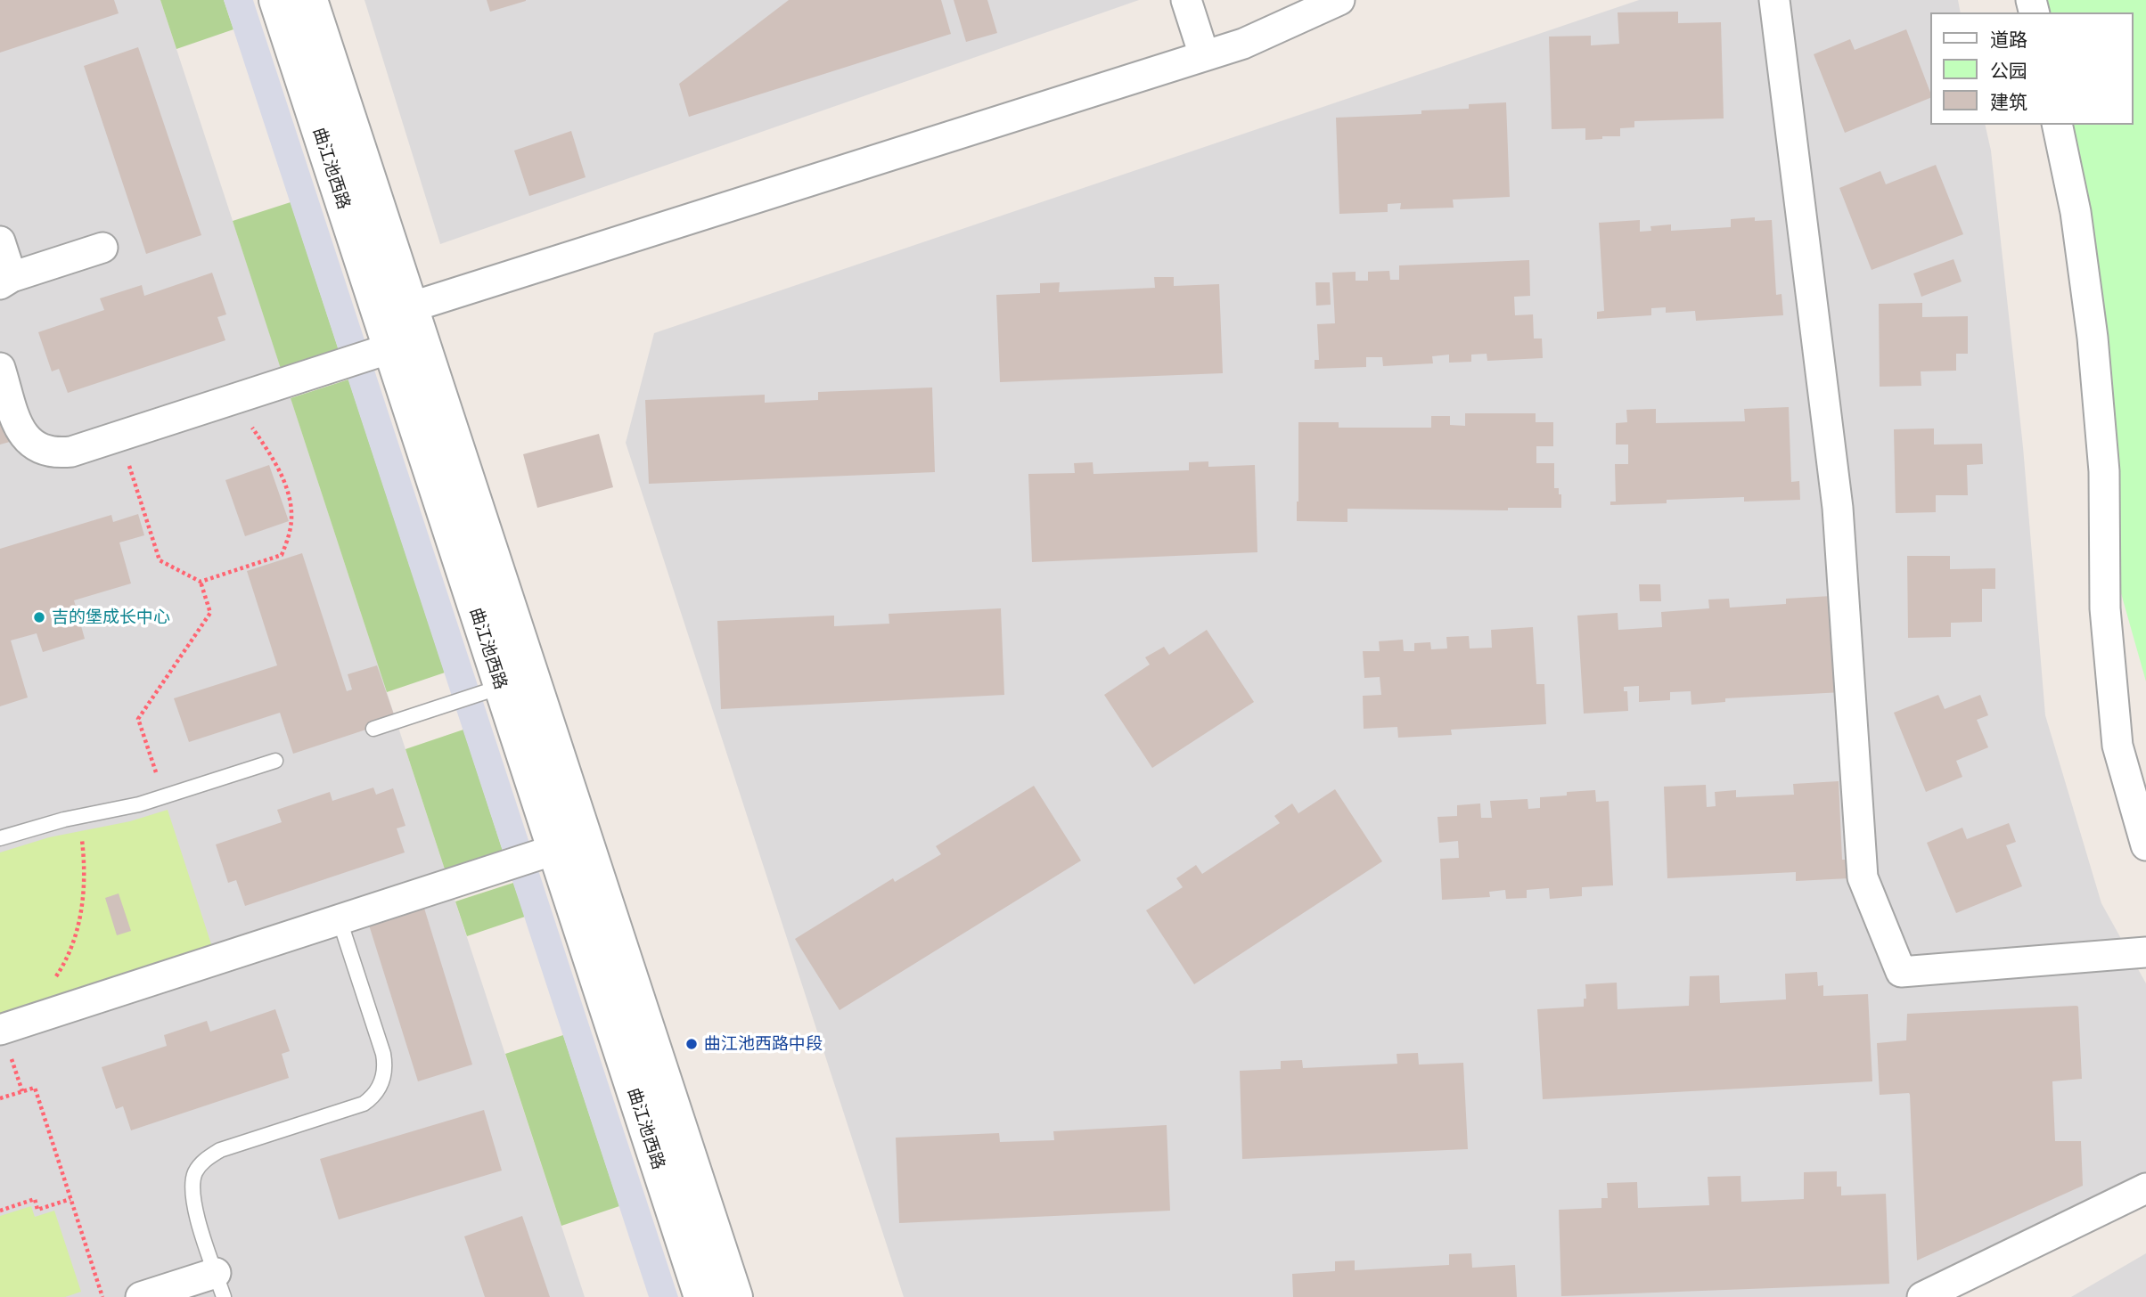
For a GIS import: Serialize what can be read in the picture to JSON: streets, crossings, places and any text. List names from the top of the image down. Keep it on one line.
{"streets":{"street":["曲江池西路"]},"places":["吉的堡成长中心","曲江池西路中段"],"legend":["道路","公园","建筑"]}
